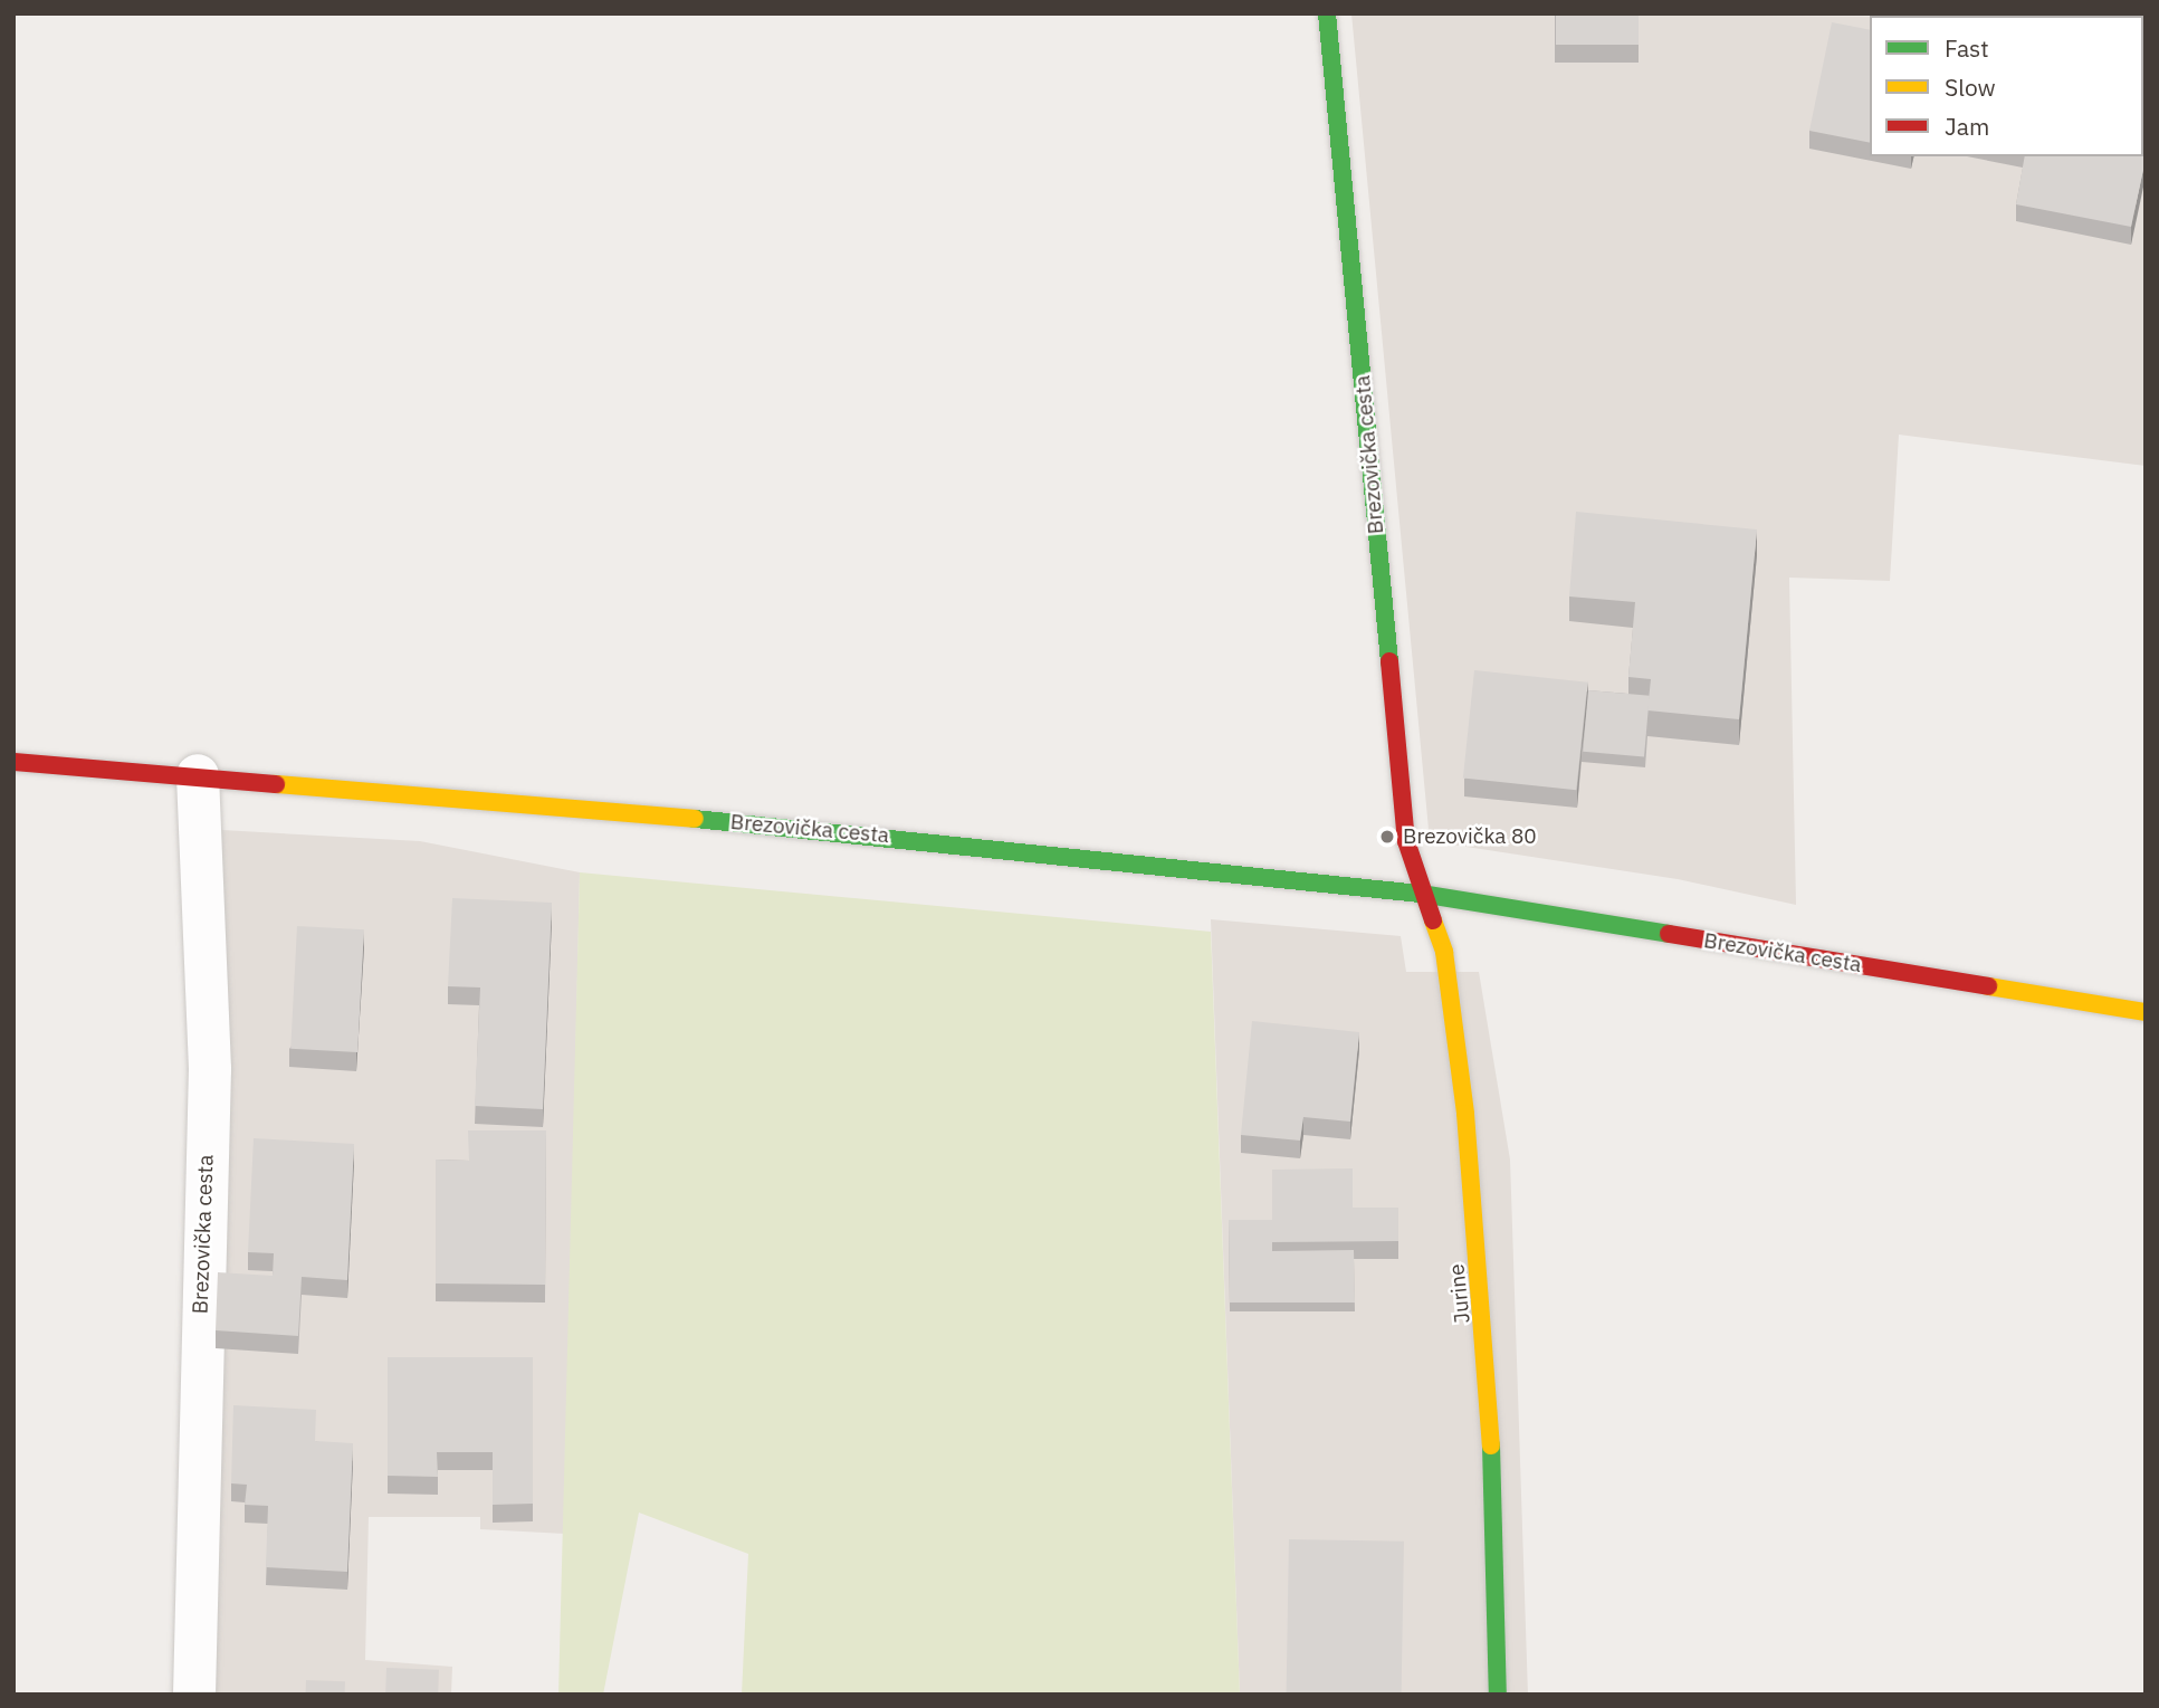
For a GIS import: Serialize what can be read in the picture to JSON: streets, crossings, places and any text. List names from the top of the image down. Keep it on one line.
{"streets":{"main road":["Brezovička cesta","Jurine"]},"crossings":[["Brezovička cesta","Jurine"]],"places":["Brezovička 80"],"legend":["Fast","Slow","Jam"]}
